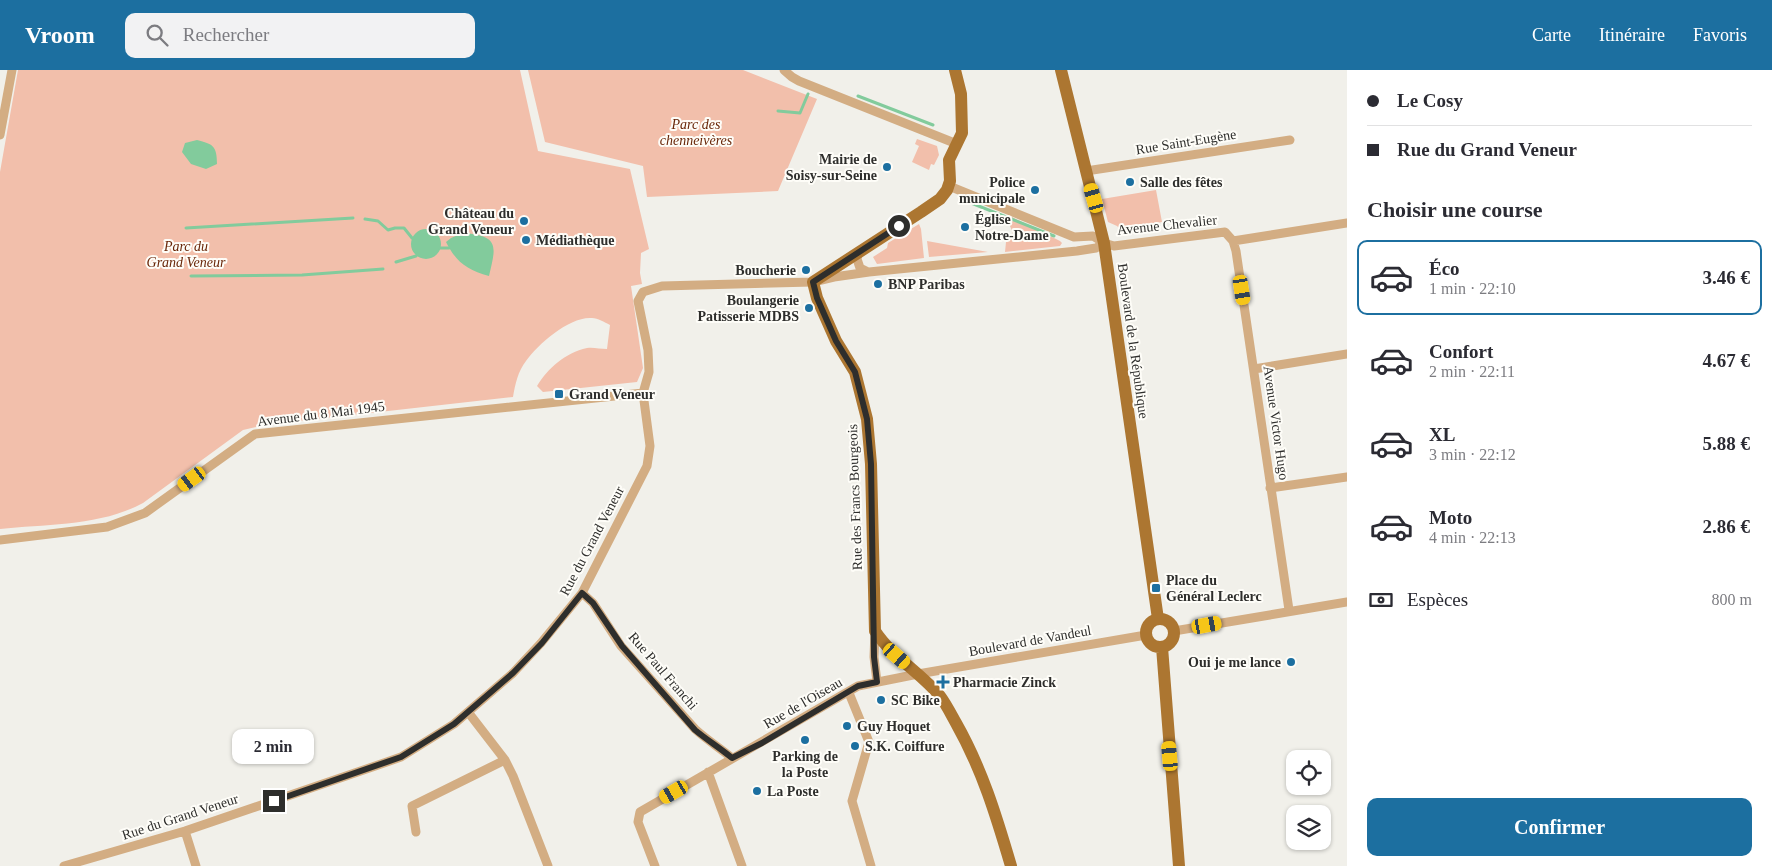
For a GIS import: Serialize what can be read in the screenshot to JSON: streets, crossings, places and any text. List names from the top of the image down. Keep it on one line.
{"streets":{"main road":["Boulevard de la République","Rue des Francs Bourgeois"],"street":["Rue Saint-Eugène","Avenue Chevalier","Avenue du 8 Mai 1945","Avenue Victor Hugo","Rue du Grand Veneur","Boulevard de Vandeul","Rue Paul Franchi","Rue de l'Oiseau"]},"crossings":[["Rue Saint-Eugène","Boulevard de la République"],["Avenue Chevalier","Boulevard de la République"],["Avenue Chevalier","Avenue Victor Hugo"],["Avenue Chevalier","Rue du Grand Veneur"],["Boulevard de la République","Rue du Grand Veneur"],["Boulevard de la République","Boulevard de Vandeul"],["Avenue du 8 Mai 1945","Rue du Grand Veneur"],["Rue des Francs Bourgeois","Rue du Grand Veneur"],["Rue des Francs Bourgeois","Rue de l'Oiseau"],["Rue du Grand Veneur","Rue Paul Franchi"],["Boulevard de Vandeul","Rue de l'Oiseau"],["Rue Paul Franchi","Rue de l'Oiseau"]],"parks":["Parc des chenneivères","Parc du Grand Veneur"],"places":{"other":["Mairie de Soisy-sur-Seine","Salle des fêtes","Police municipale","Château du Grand Veneur","Église Notre-Dame","Médiathèque","Boucherie","BNP Paribas","Boulangerie Patisserie MDBS","Oui je me lance","SC Bike","Guy Hoquet","Parking de la Poste","S.K. Coiffure","La Poste"],"transit":["Grand Veneur","Place du Général Leclerc"],"health":["Pharmacie Zinck"]},"page":{"header":"Vroom","search":"Rechercher","nav":["Carte","Itinéraire","Favoris"],"banner":["Le Cosy","Rue du Grand Veneur"],"heading":"Choisir une course","list":[{"name":"Éco","note":"1 min · 22:10","value":"3.46 €"},{"name":"Confort","note":"2 min · 22:11","value":"4.67 €"},{"name":"XL","note":"3 min · 22:12","value":"5.88 €"},{"name":"Moto","note":"4 min · 22:13","value":"2.86 €"}],"pay":["Espèces","800 m"],"bubble":"2 min","buttons":"Confirmer"}}
